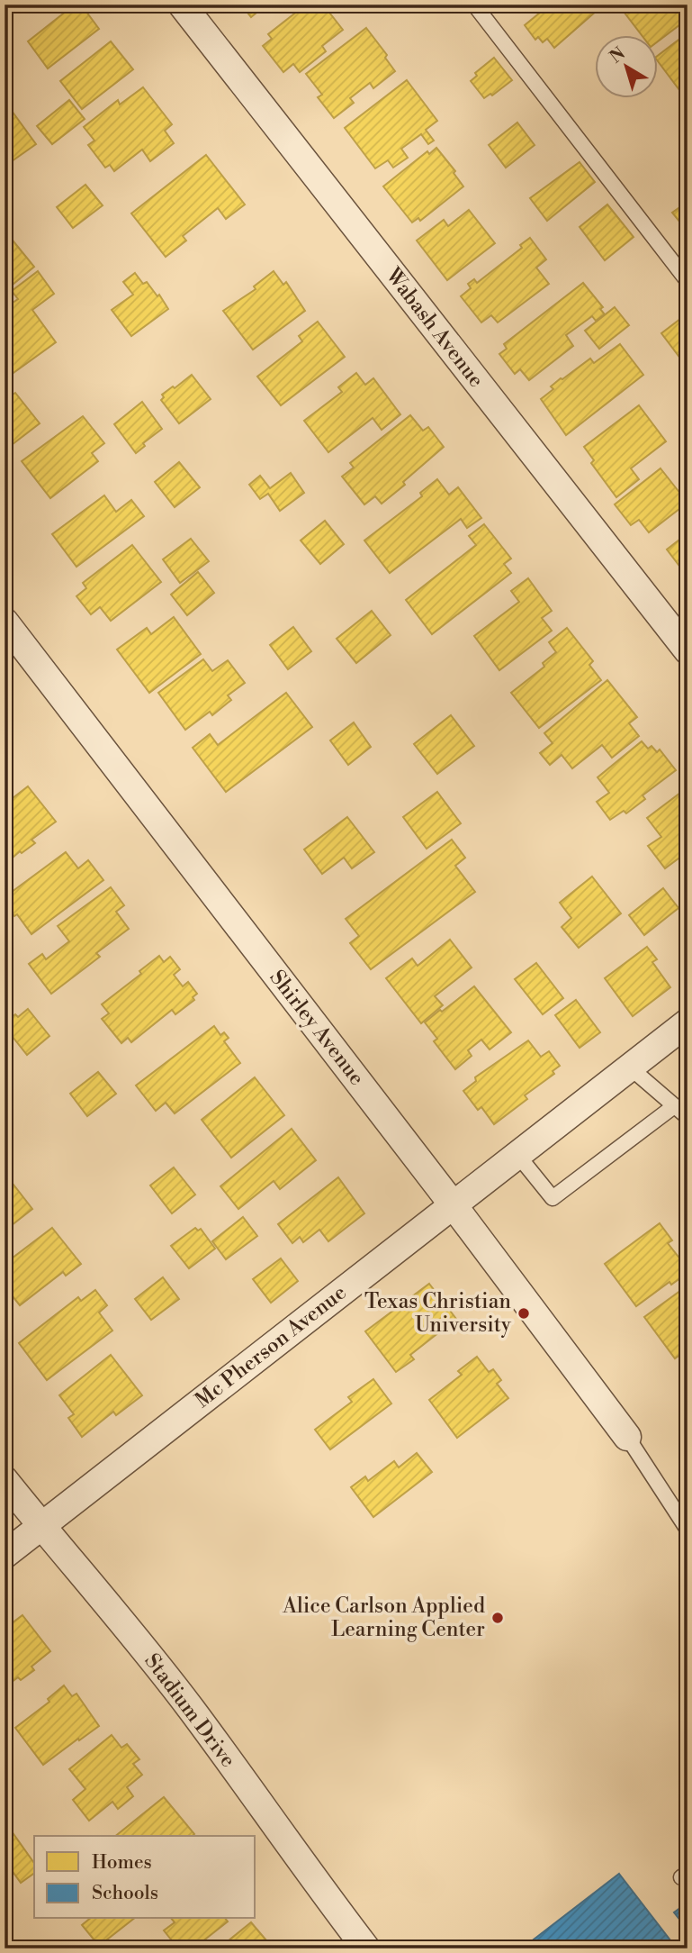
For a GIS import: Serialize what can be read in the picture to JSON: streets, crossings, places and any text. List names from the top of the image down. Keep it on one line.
{"streets":{"street":["Wabash Avenue","Shirley Avenue","Mc Pherson Avenue","Stadium Drive"]},"crossings":[["Shirley Avenue","Mc Pherson Avenue"],["Mc Pherson Avenue","Stadium Drive"]],"places":["Texas Christian University","Alice Carlson Applied Learning Center"],"legend":["Homes","Schools"],"north":"top left"}
